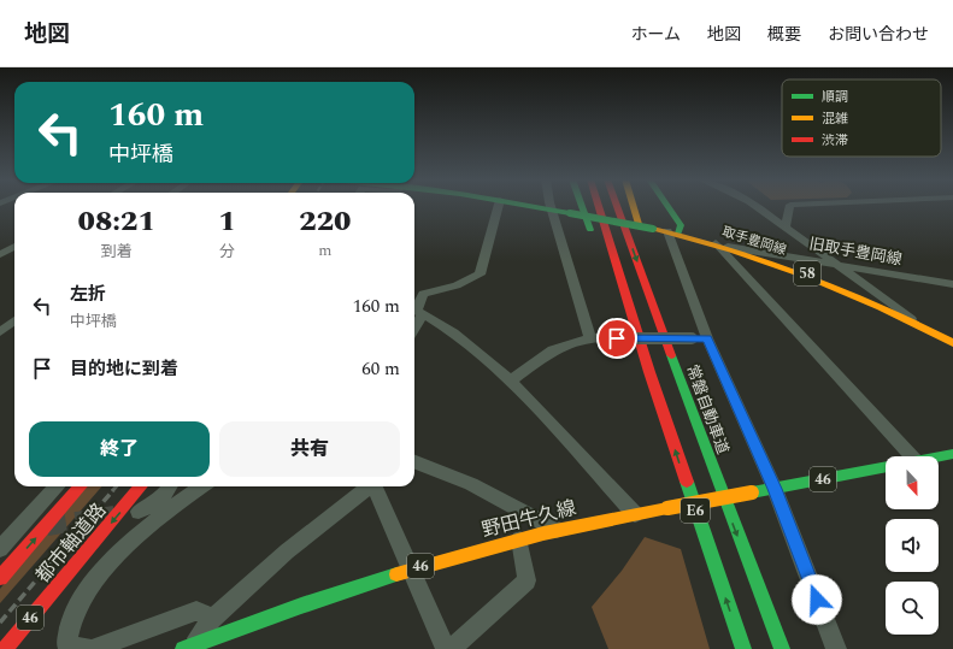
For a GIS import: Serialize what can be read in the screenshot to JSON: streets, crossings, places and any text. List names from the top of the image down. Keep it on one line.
{"streets":{"main road":["取手豊岡線","58","常磐自動車道","46","E6","野田牛久線","都市軸道路"],"street":["旧取手豊岡線"]},"crossings":[["取手豊岡線","旧取手豊岡線"]],"legend":["順調","混雑","渋滞"],"north":"bottom","page":{"header":"地図","nav":["ホーム","地図","概要","お問い合わせ"],"turn":["160 m","中坪橋"],"eta":["08:21","到着","1","分","220","m"],"list":[{"name":"左折","note":"中坪橋","value":"160 m"},{"name":"目的地に到着","value":"60 m"}],"buttons":["終了","共有"]}}
